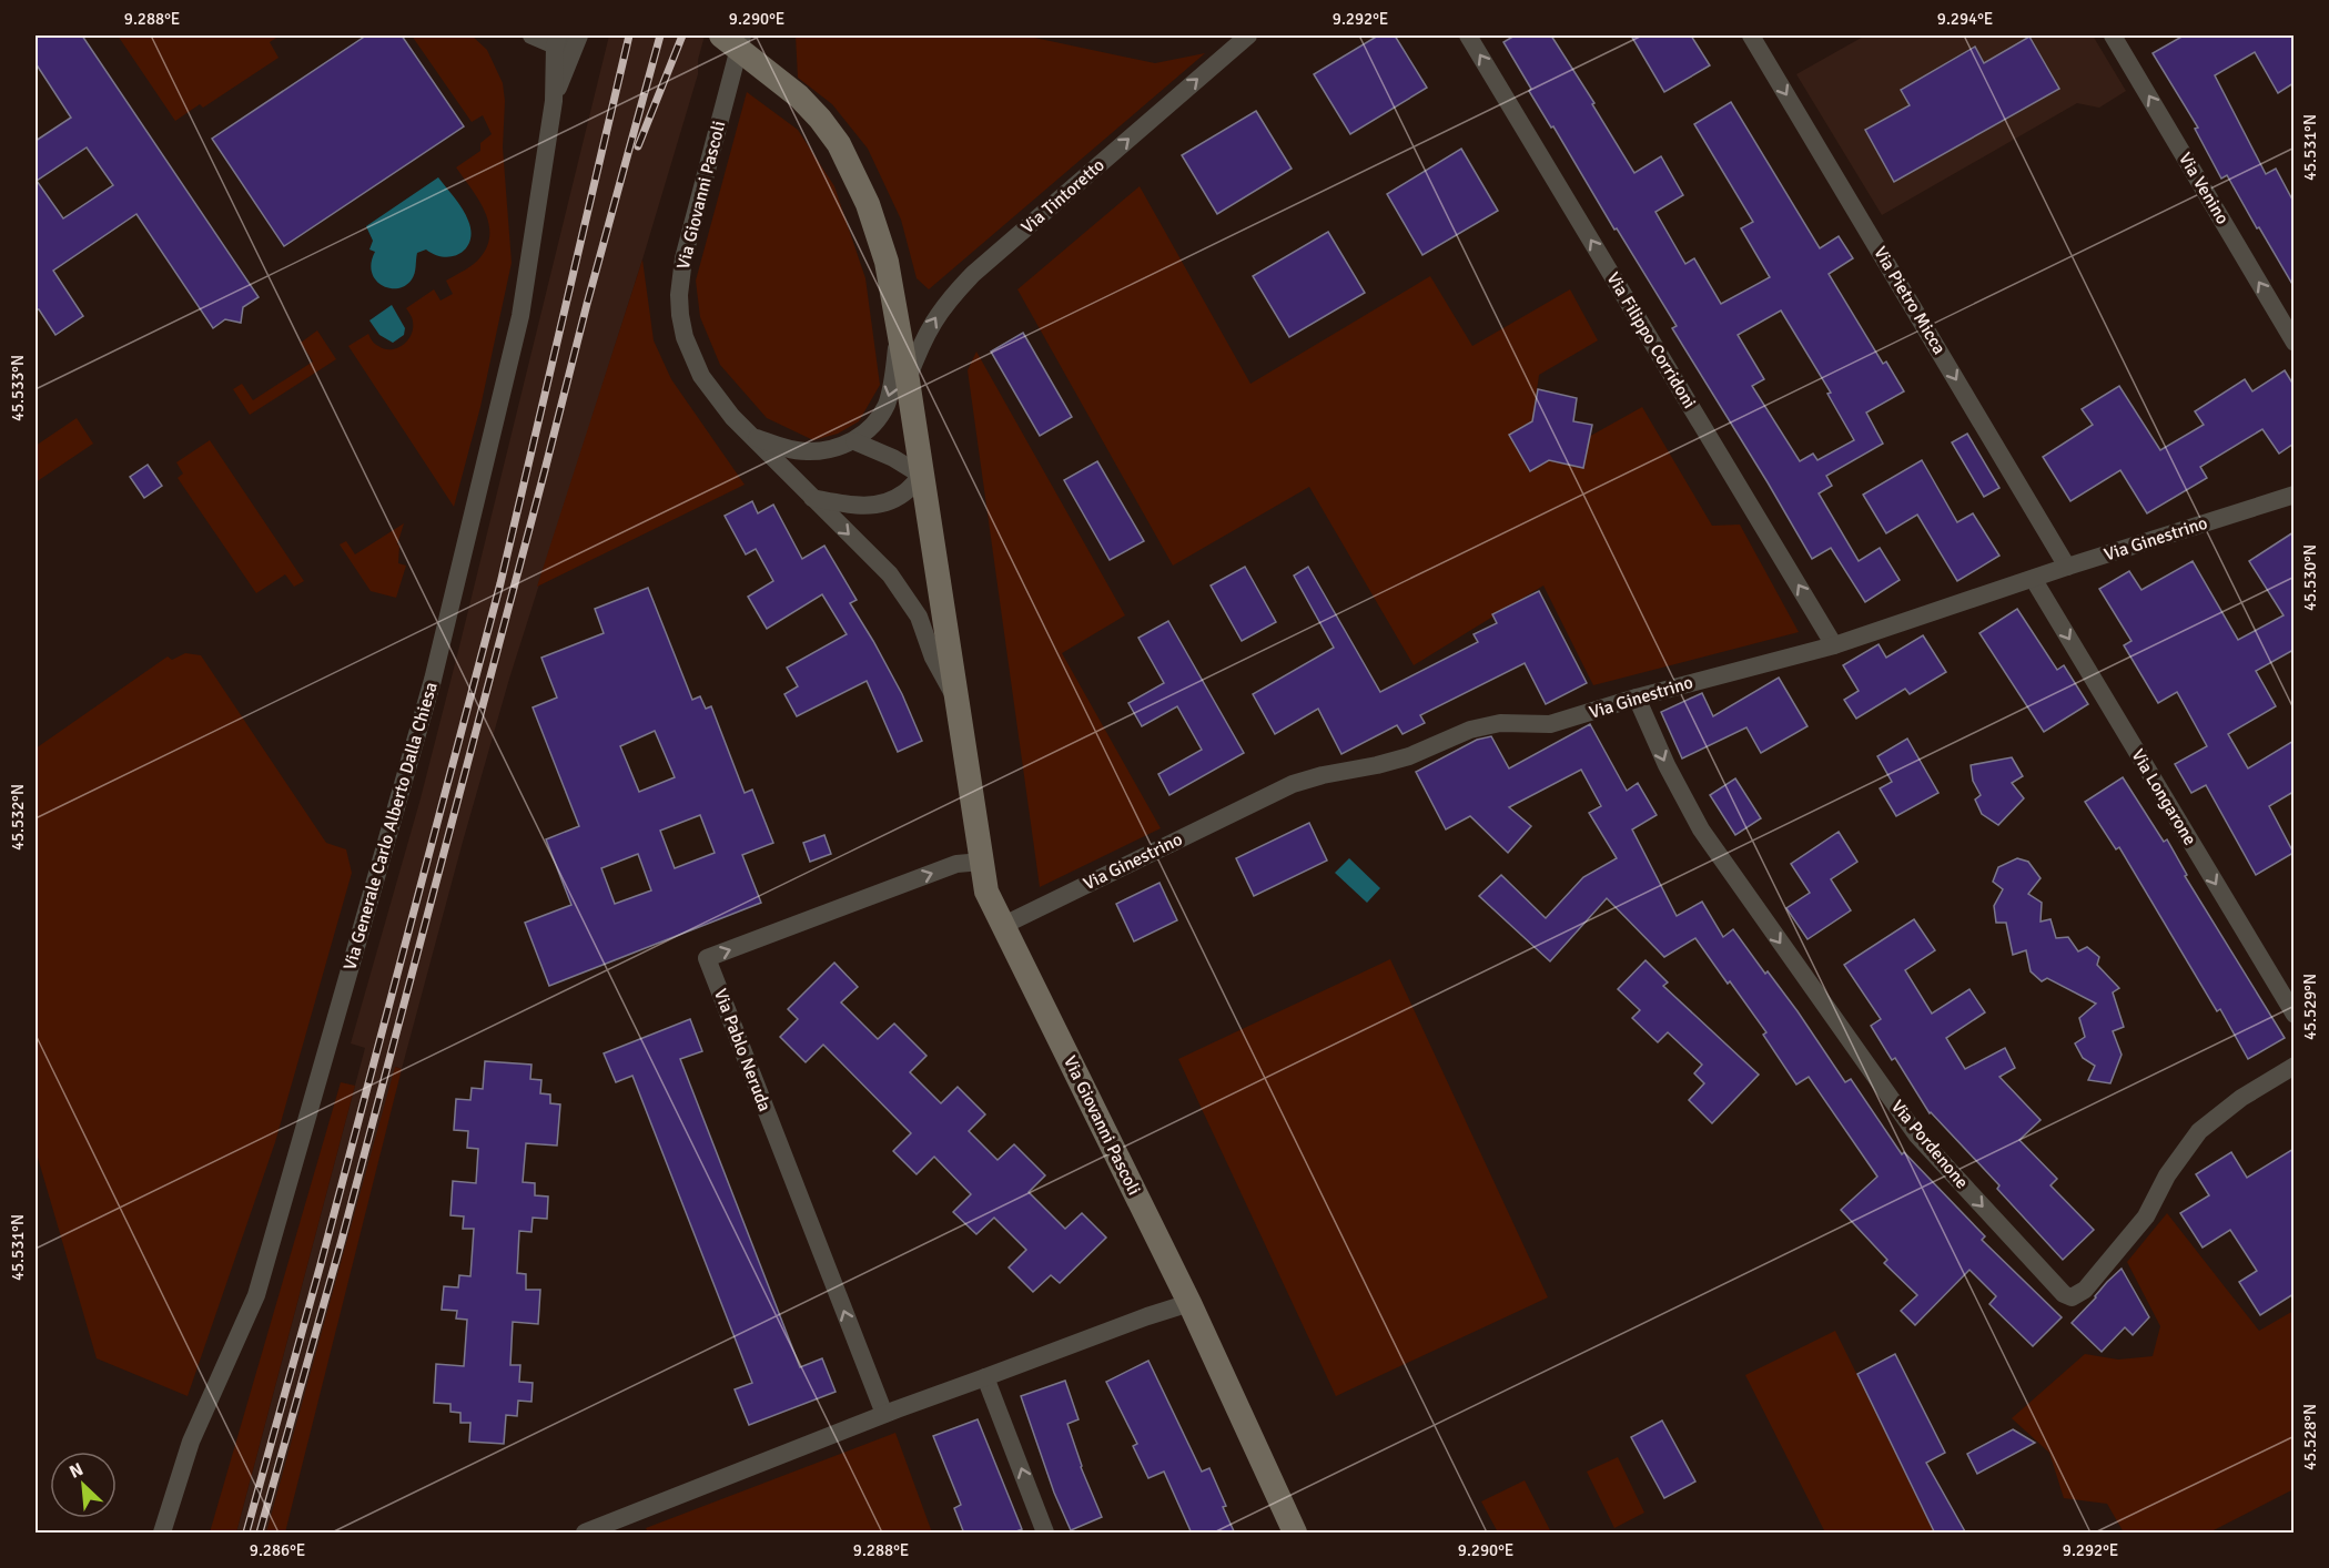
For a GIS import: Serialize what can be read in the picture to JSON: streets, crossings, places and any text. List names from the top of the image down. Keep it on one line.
{"streets":{"street":["Via Venino","Via Giovanni Pascoli","Via Tintoretto","Via Pietro Micca","Via Filippo Corridoni","Via Ginestrino","Via Longarone","Via Generale Carlo Alberto Dalla Chiesa","Via Pablo Neruda","Via Pordenone"]},"crossings":[["Via Giovanni Pascoli","Via Tintoretto"],["Via Giovanni Pascoli","Via Ginestrino"],["Via Giovanni Pascoli","Via Pablo Neruda"],["Via Pietro Micca","Via Ginestrino"],["Via Filippo Corridoni","Via Ginestrino"],["Via Ginestrino","Via Longarone"],["Via Ginestrino","Via Pordenone"]],"one_way":["Via Venino","Via Tintoretto","Via Pietro Micca","Via Filippo Corridoni","Via Longarone"],"north":"top left","coordinates":["9.288°E","9.290°E","9.292°E","9.294°E","45.531°N","45.533°N","45.530°N","45.532°N","45.529°N","45.528°N","9.286°E"]}
